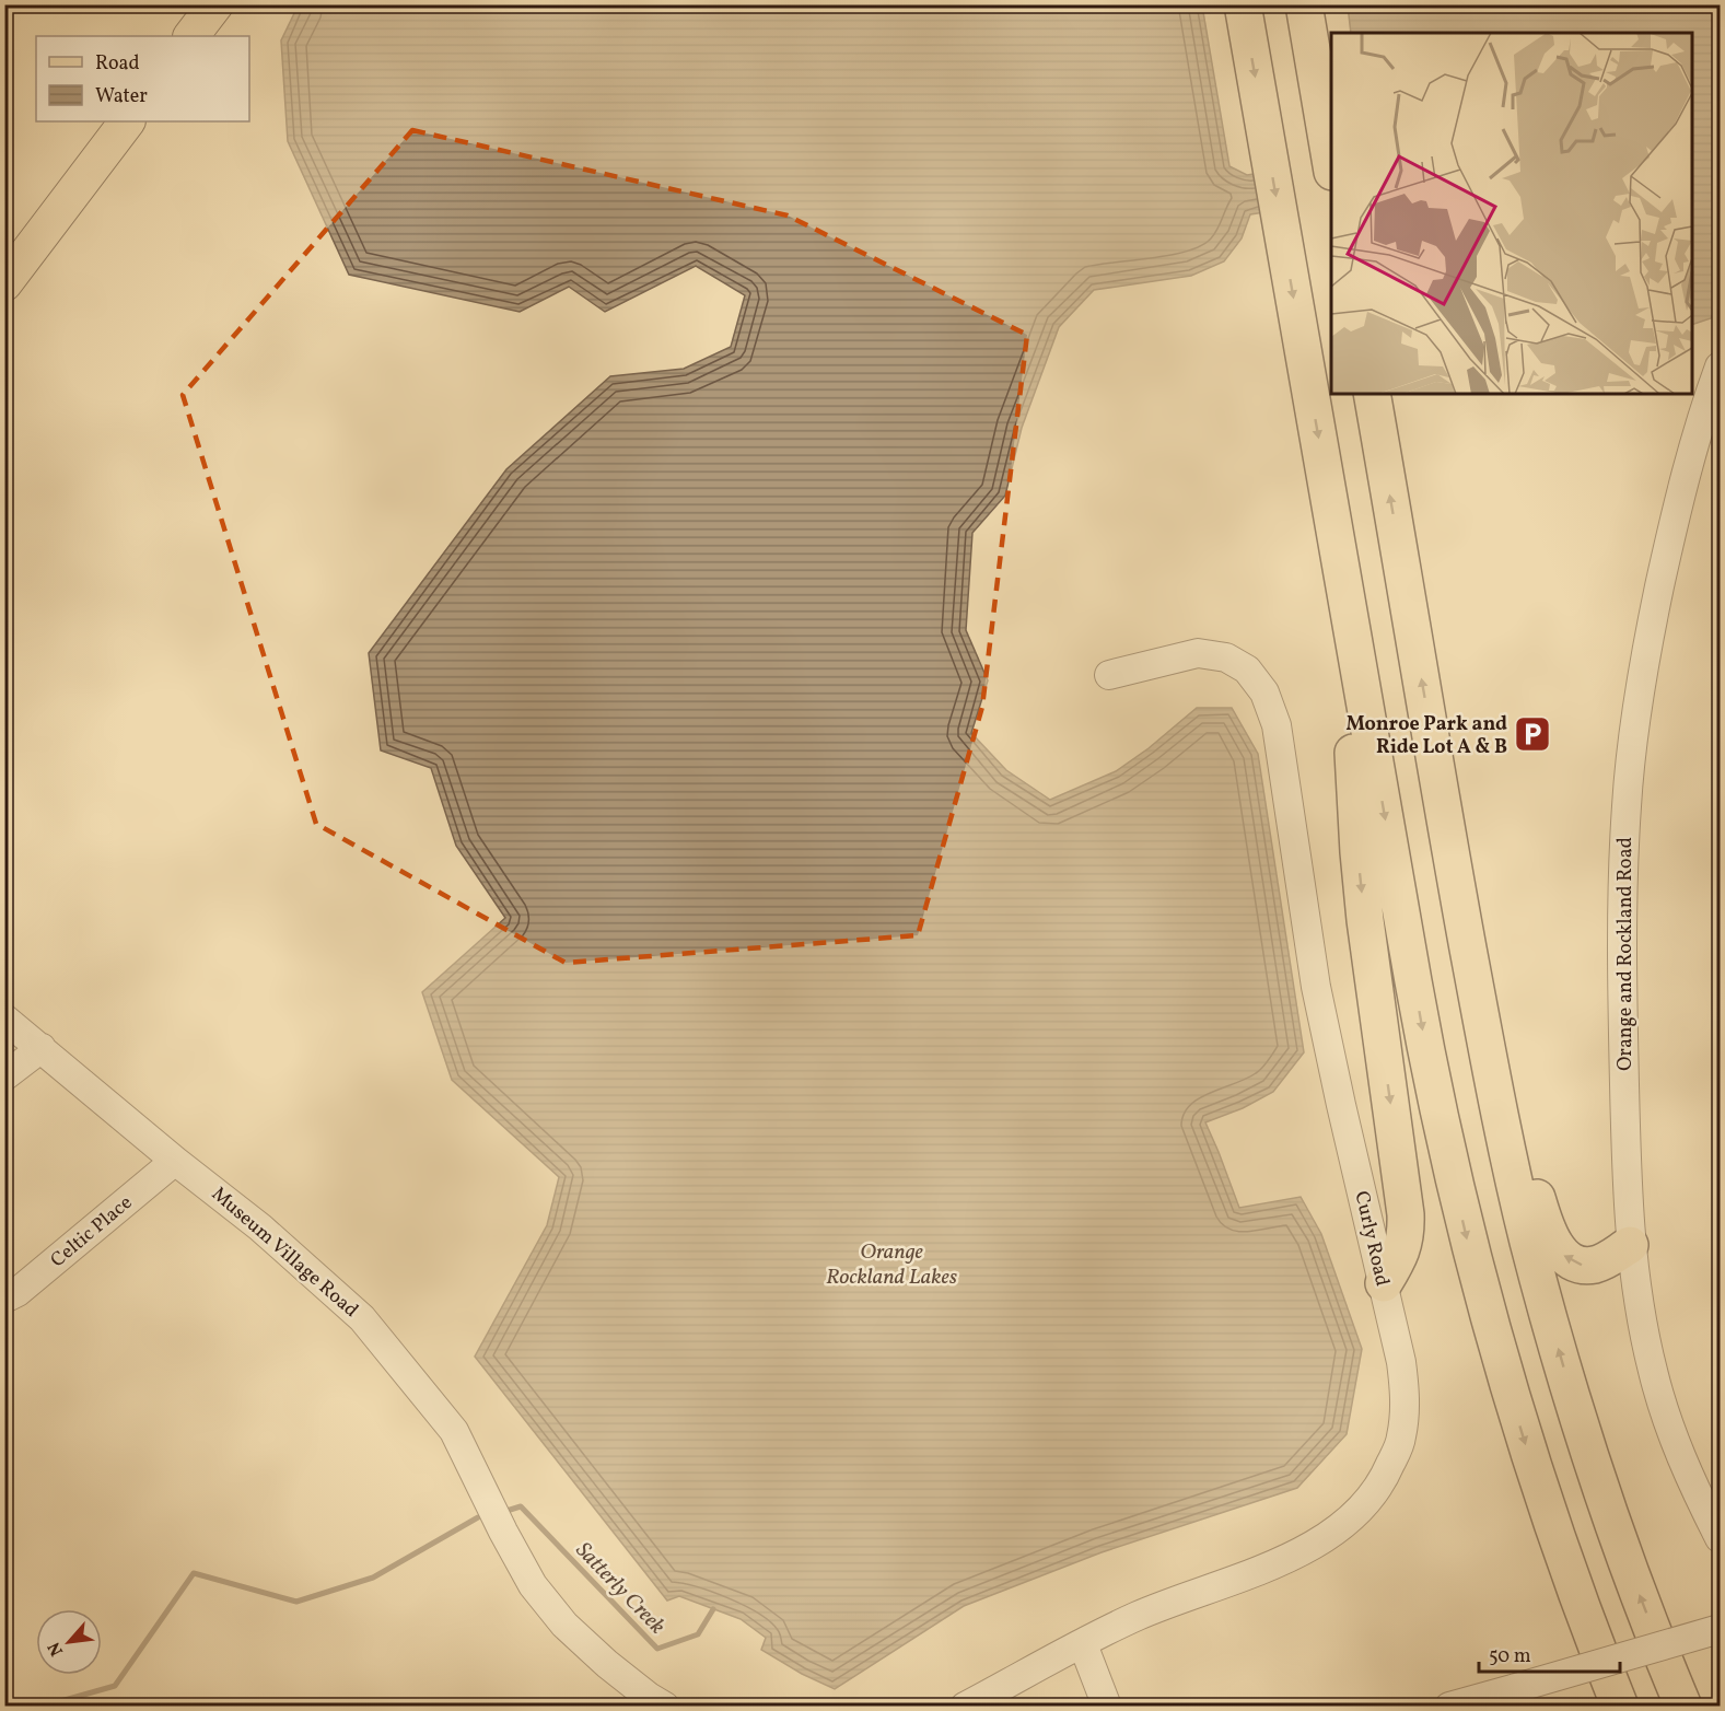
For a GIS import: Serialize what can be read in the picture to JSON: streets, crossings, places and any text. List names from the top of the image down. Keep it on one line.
{"streets":{"street":["Orange and Rockland Road","Celtic Place","Curly Road","Museum Village Road"]},"crossings":[["Celtic Place","Museum Village Road"]],"water":["Orange Rockland Lakes","Satterly Creek"],"places":{"parking":["Monroe Park and Ride Lot A & B"]},"legend":["Road","Water"],"scale_bar":"50 m","north":"bottom left"}
